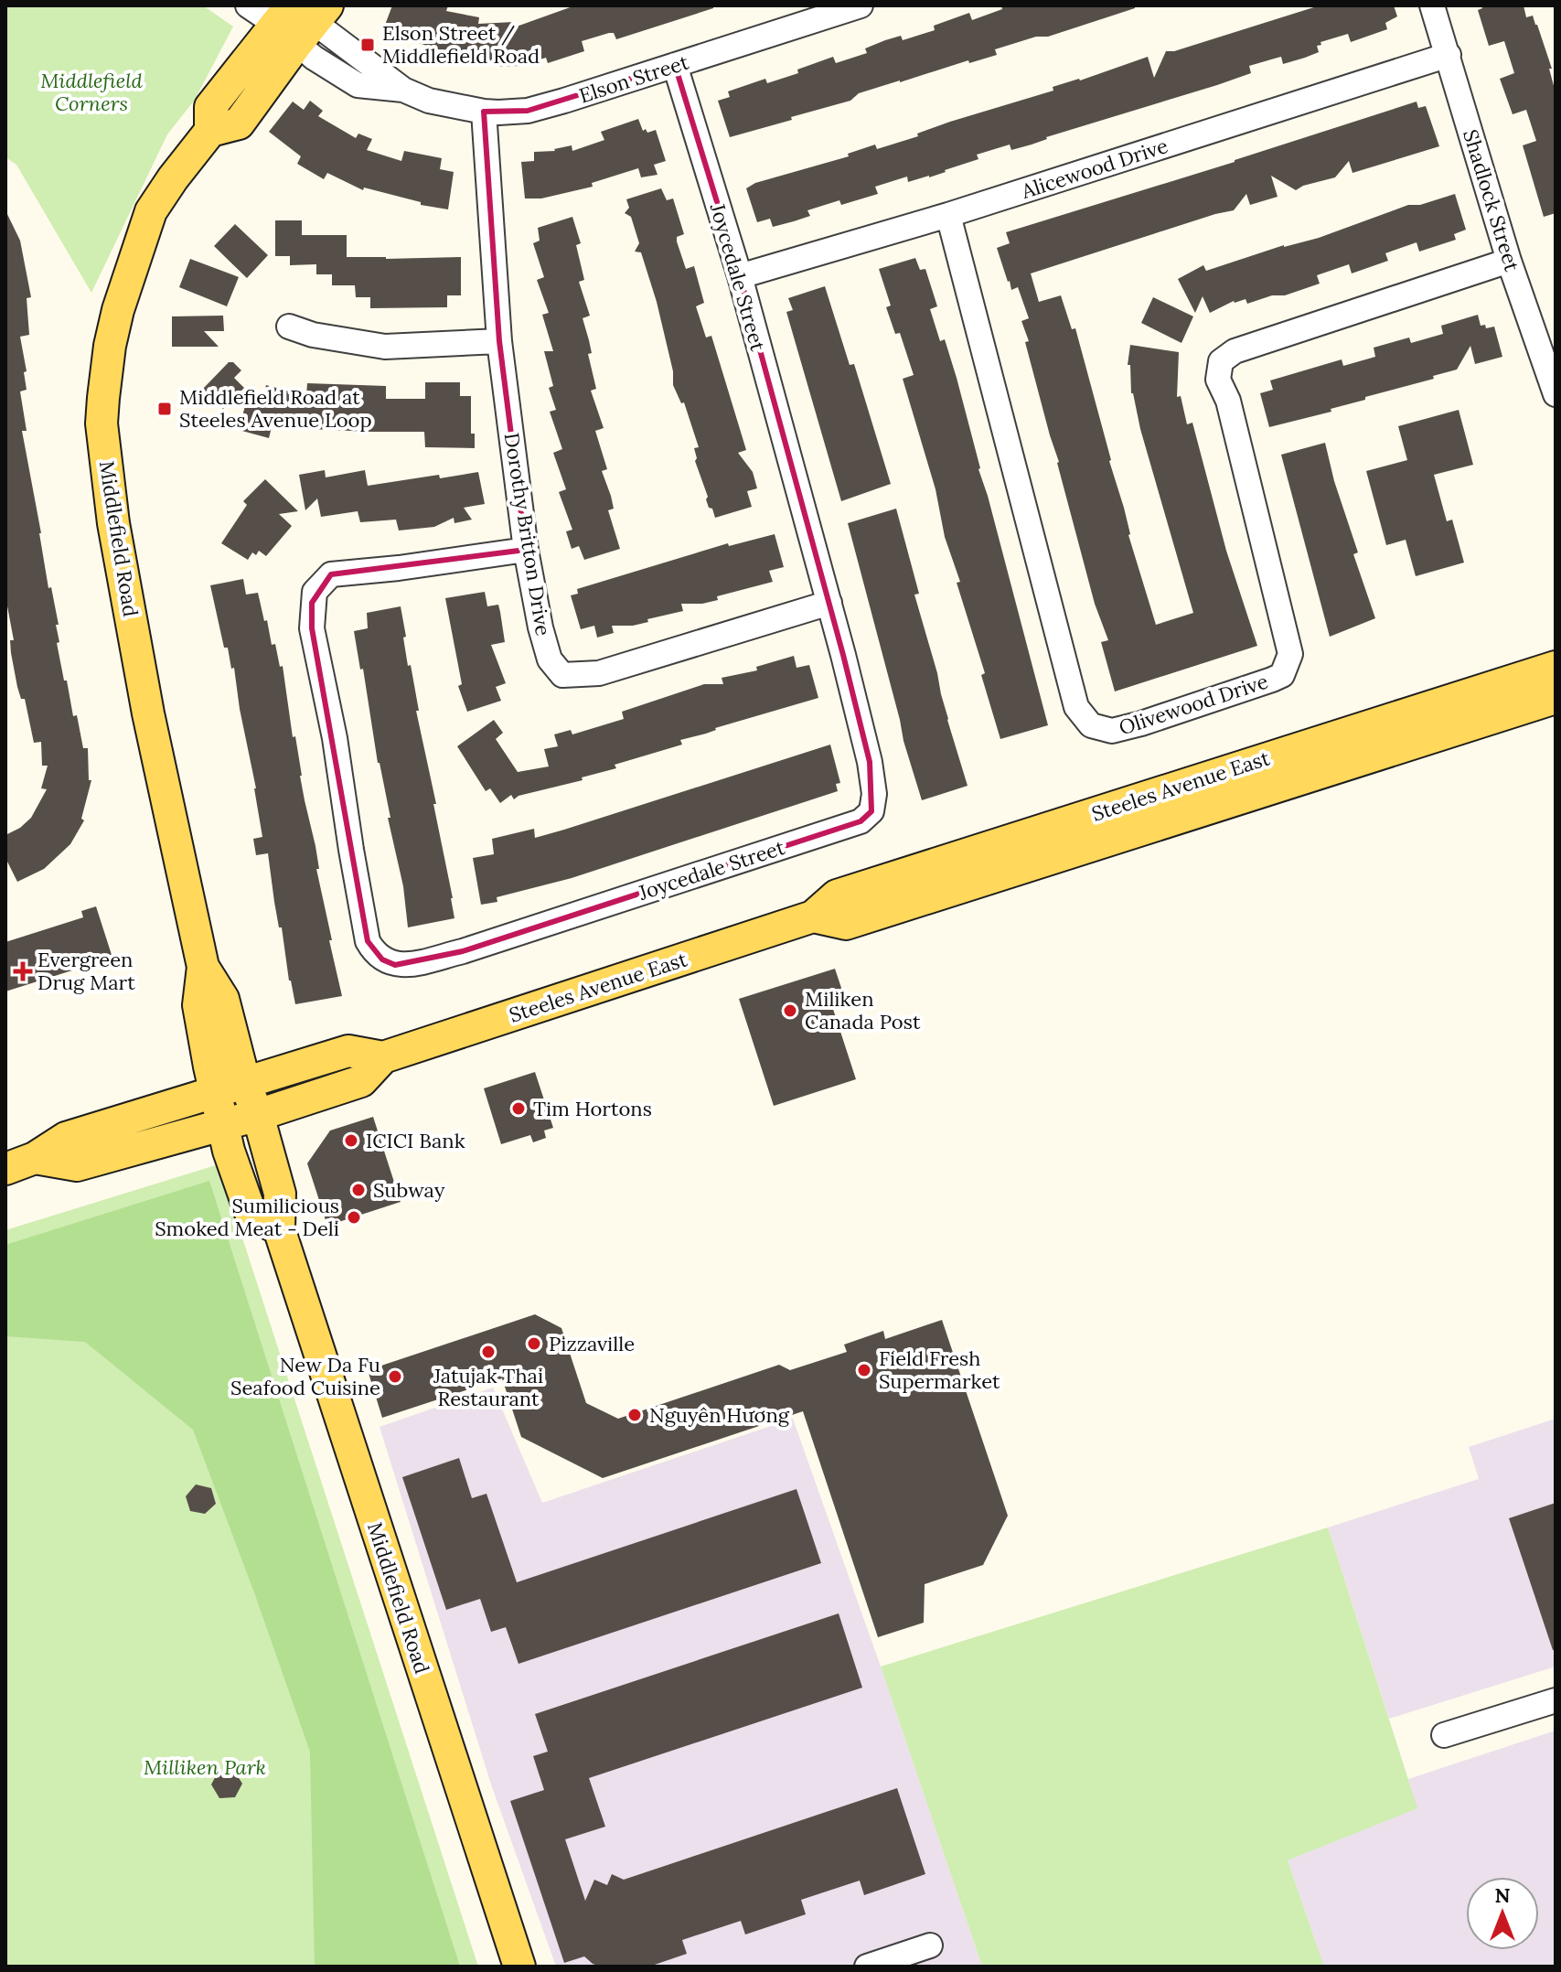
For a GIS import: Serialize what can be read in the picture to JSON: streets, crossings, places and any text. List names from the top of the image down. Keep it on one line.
{"streets":{"main road":["Middlefield Road","Steeles Avenue East"],"street":["Elson Street","Alicewood Drive","Shadlock Street","Joycedale Street","Dorothy Britton Drive","Olivewood Drive"]},"crossings":[["Elson Street","Joycedale Street"],["Elson Street","Dorothy Britton Drive"],["Elson Street","Middlefield Road"],["Alicewood Drive","Shadlock Street"],["Alicewood Drive","Joycedale Street"],["Alicewood Drive","Olivewood Drive"],["Shadlock Street","Olivewood Drive"],["Joycedale Street","Dorothy Britton Drive"],["Middlefield Road","Steeles Avenue East"]],"parks":["Middlefield Corners","Milliken Park"],"places":{"transit":["Elson Street / Middlefield Road","Middlefield Road at Steeles Avenue Loop"],"health":["Evergreen Drug Mart"],"other":["Miliken Canada Post","Tim Hortons","ICICI Bank","Subway","Sumilicious Smoked Meat - Deli","Pizzaville","Jatujak Thai Restaurant","Field Fresh Supermarket","New Da Fu Seafood Cuisine","Nguyên Hương"]},"north":"top"}
